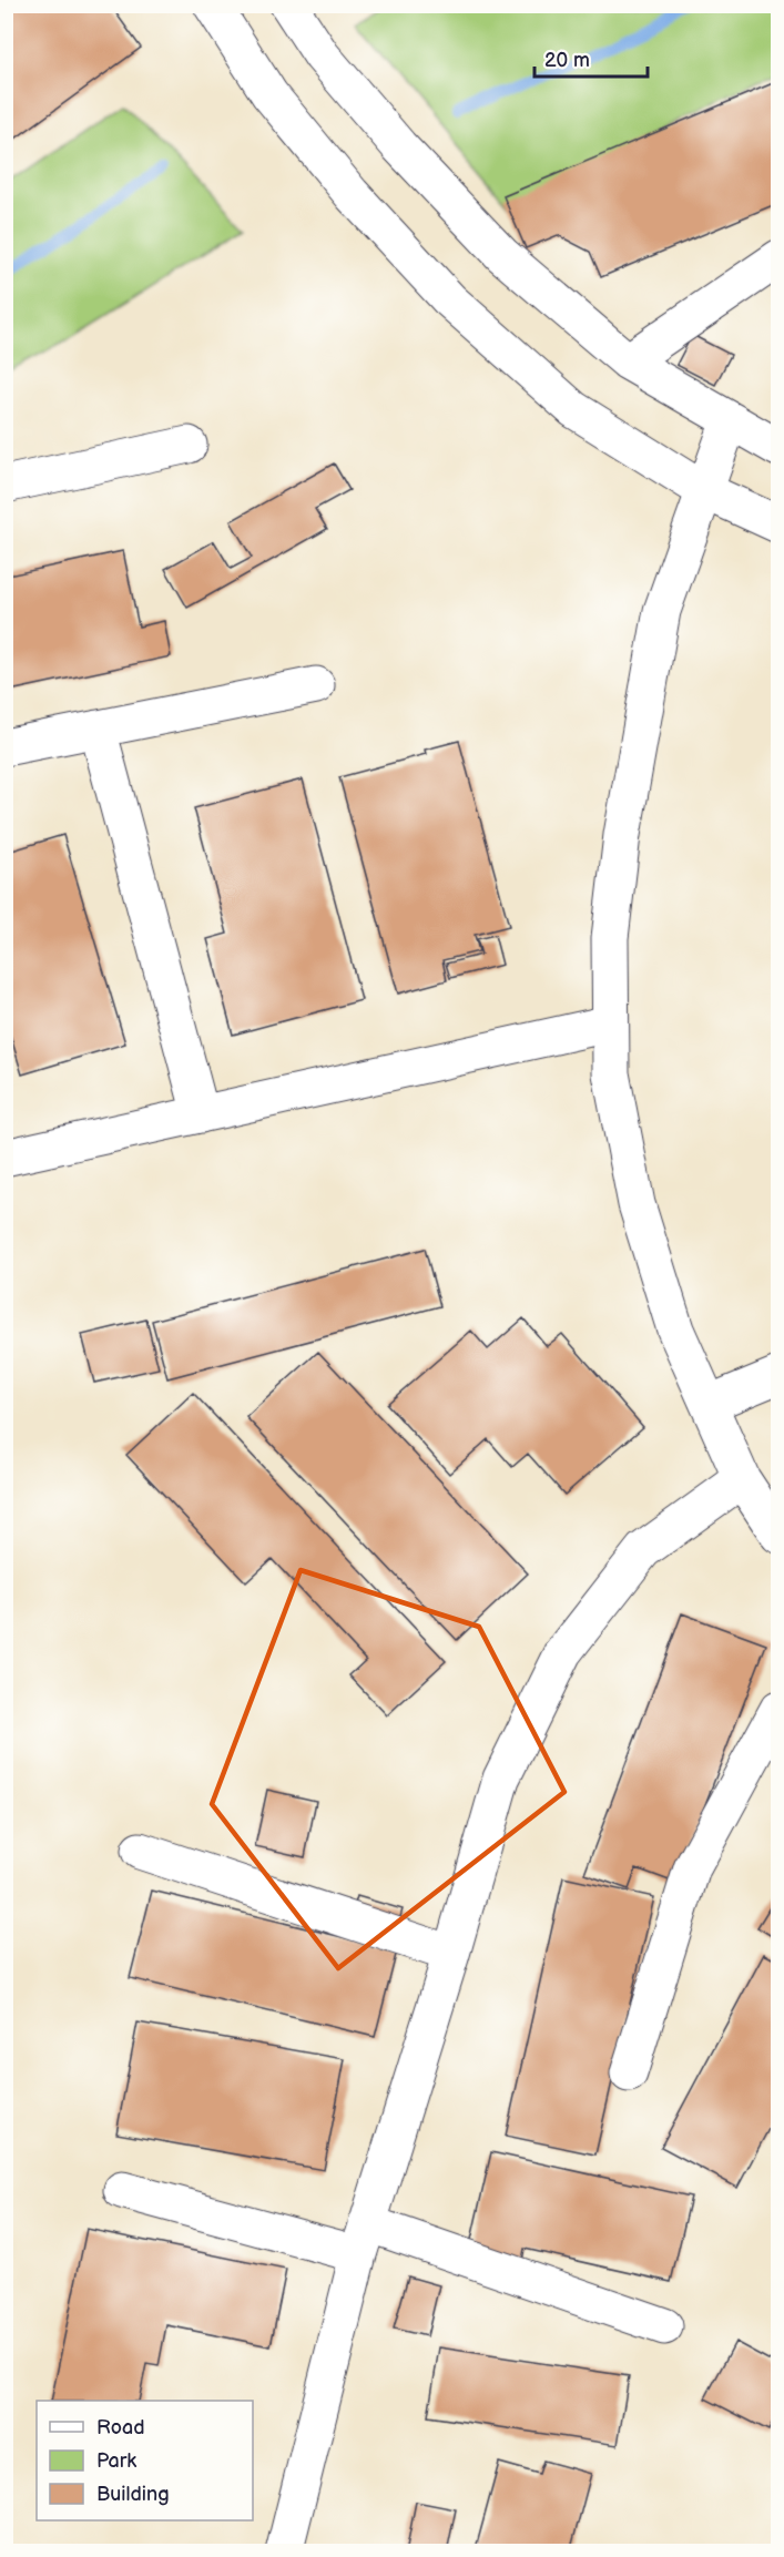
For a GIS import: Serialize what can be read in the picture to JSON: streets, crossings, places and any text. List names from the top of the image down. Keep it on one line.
{"legend":["Road","Park","Building"],"scale_bar":"20 m"}
